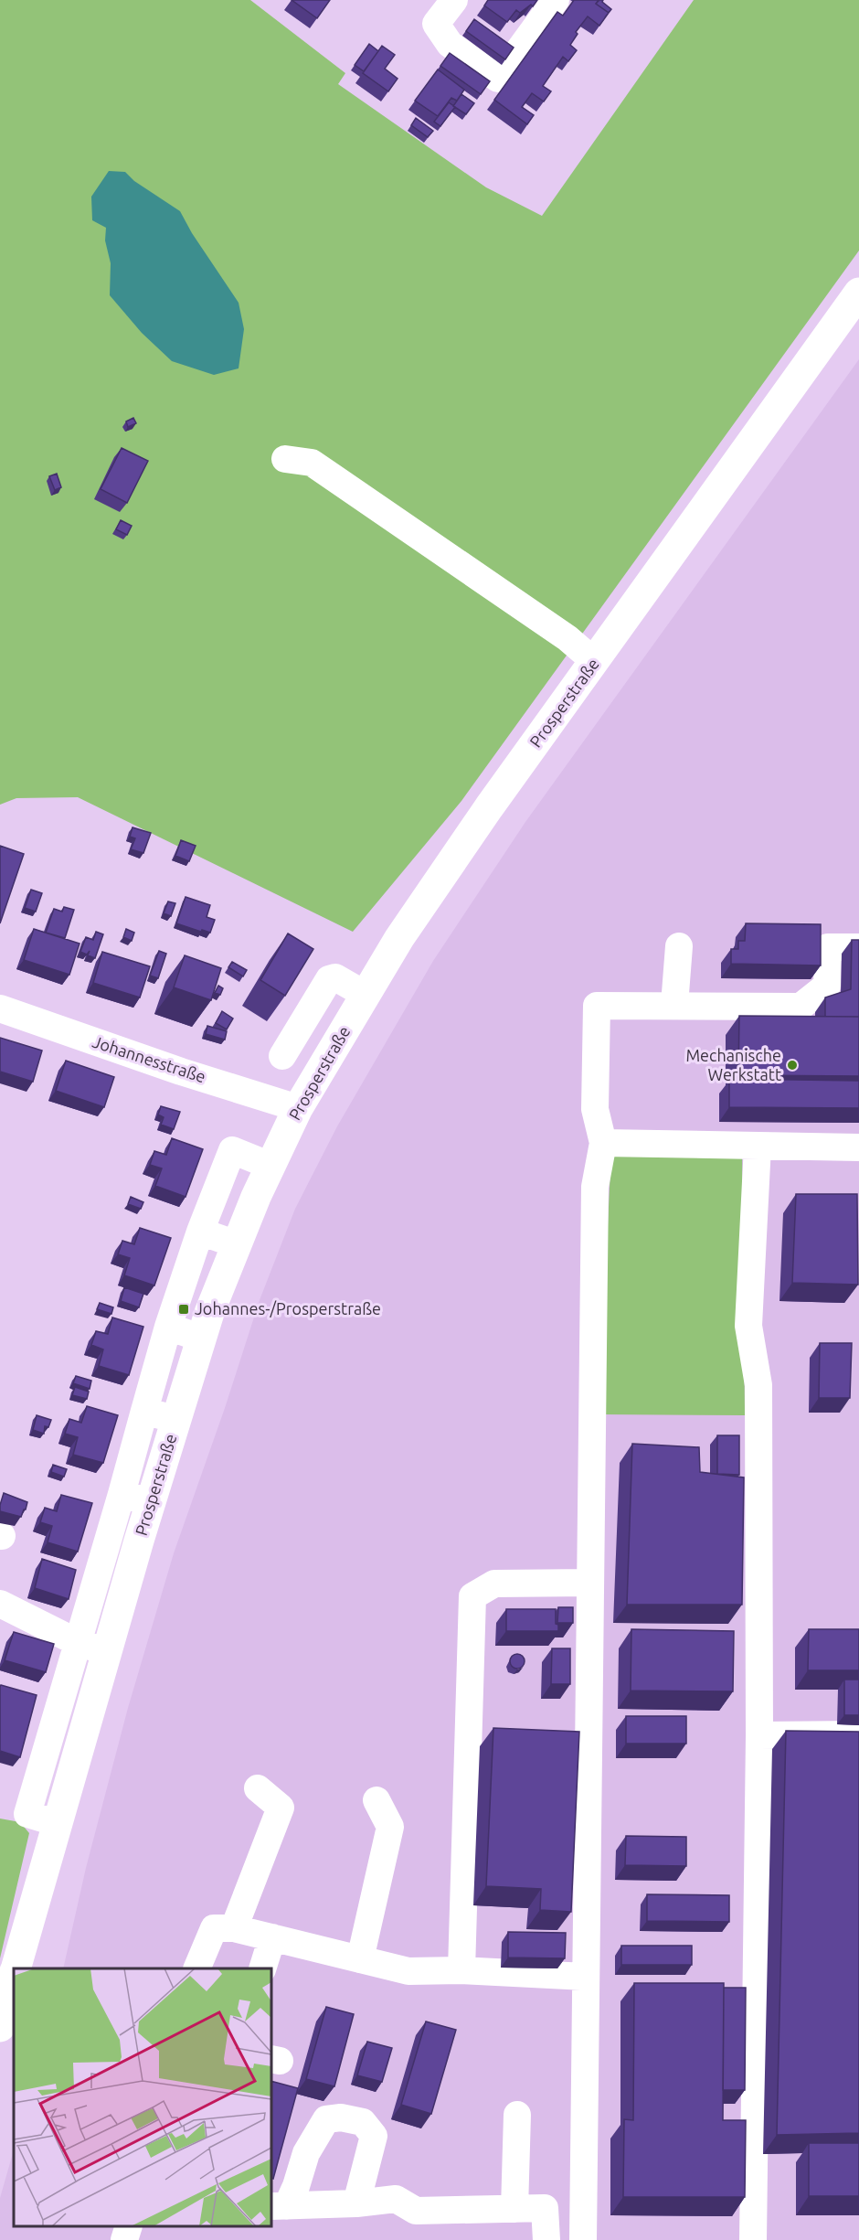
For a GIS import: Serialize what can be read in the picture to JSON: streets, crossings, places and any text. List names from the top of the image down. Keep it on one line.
{"streets":{"main road":["Prosperstraße"],"street":["Johannesstraße"]},"crossings":[["Prosperstraße","Johannesstraße"]],"places":{"other":["Mechanische Werkstatt"],"transit":["Johannes-/Prosperstraße"]}}
